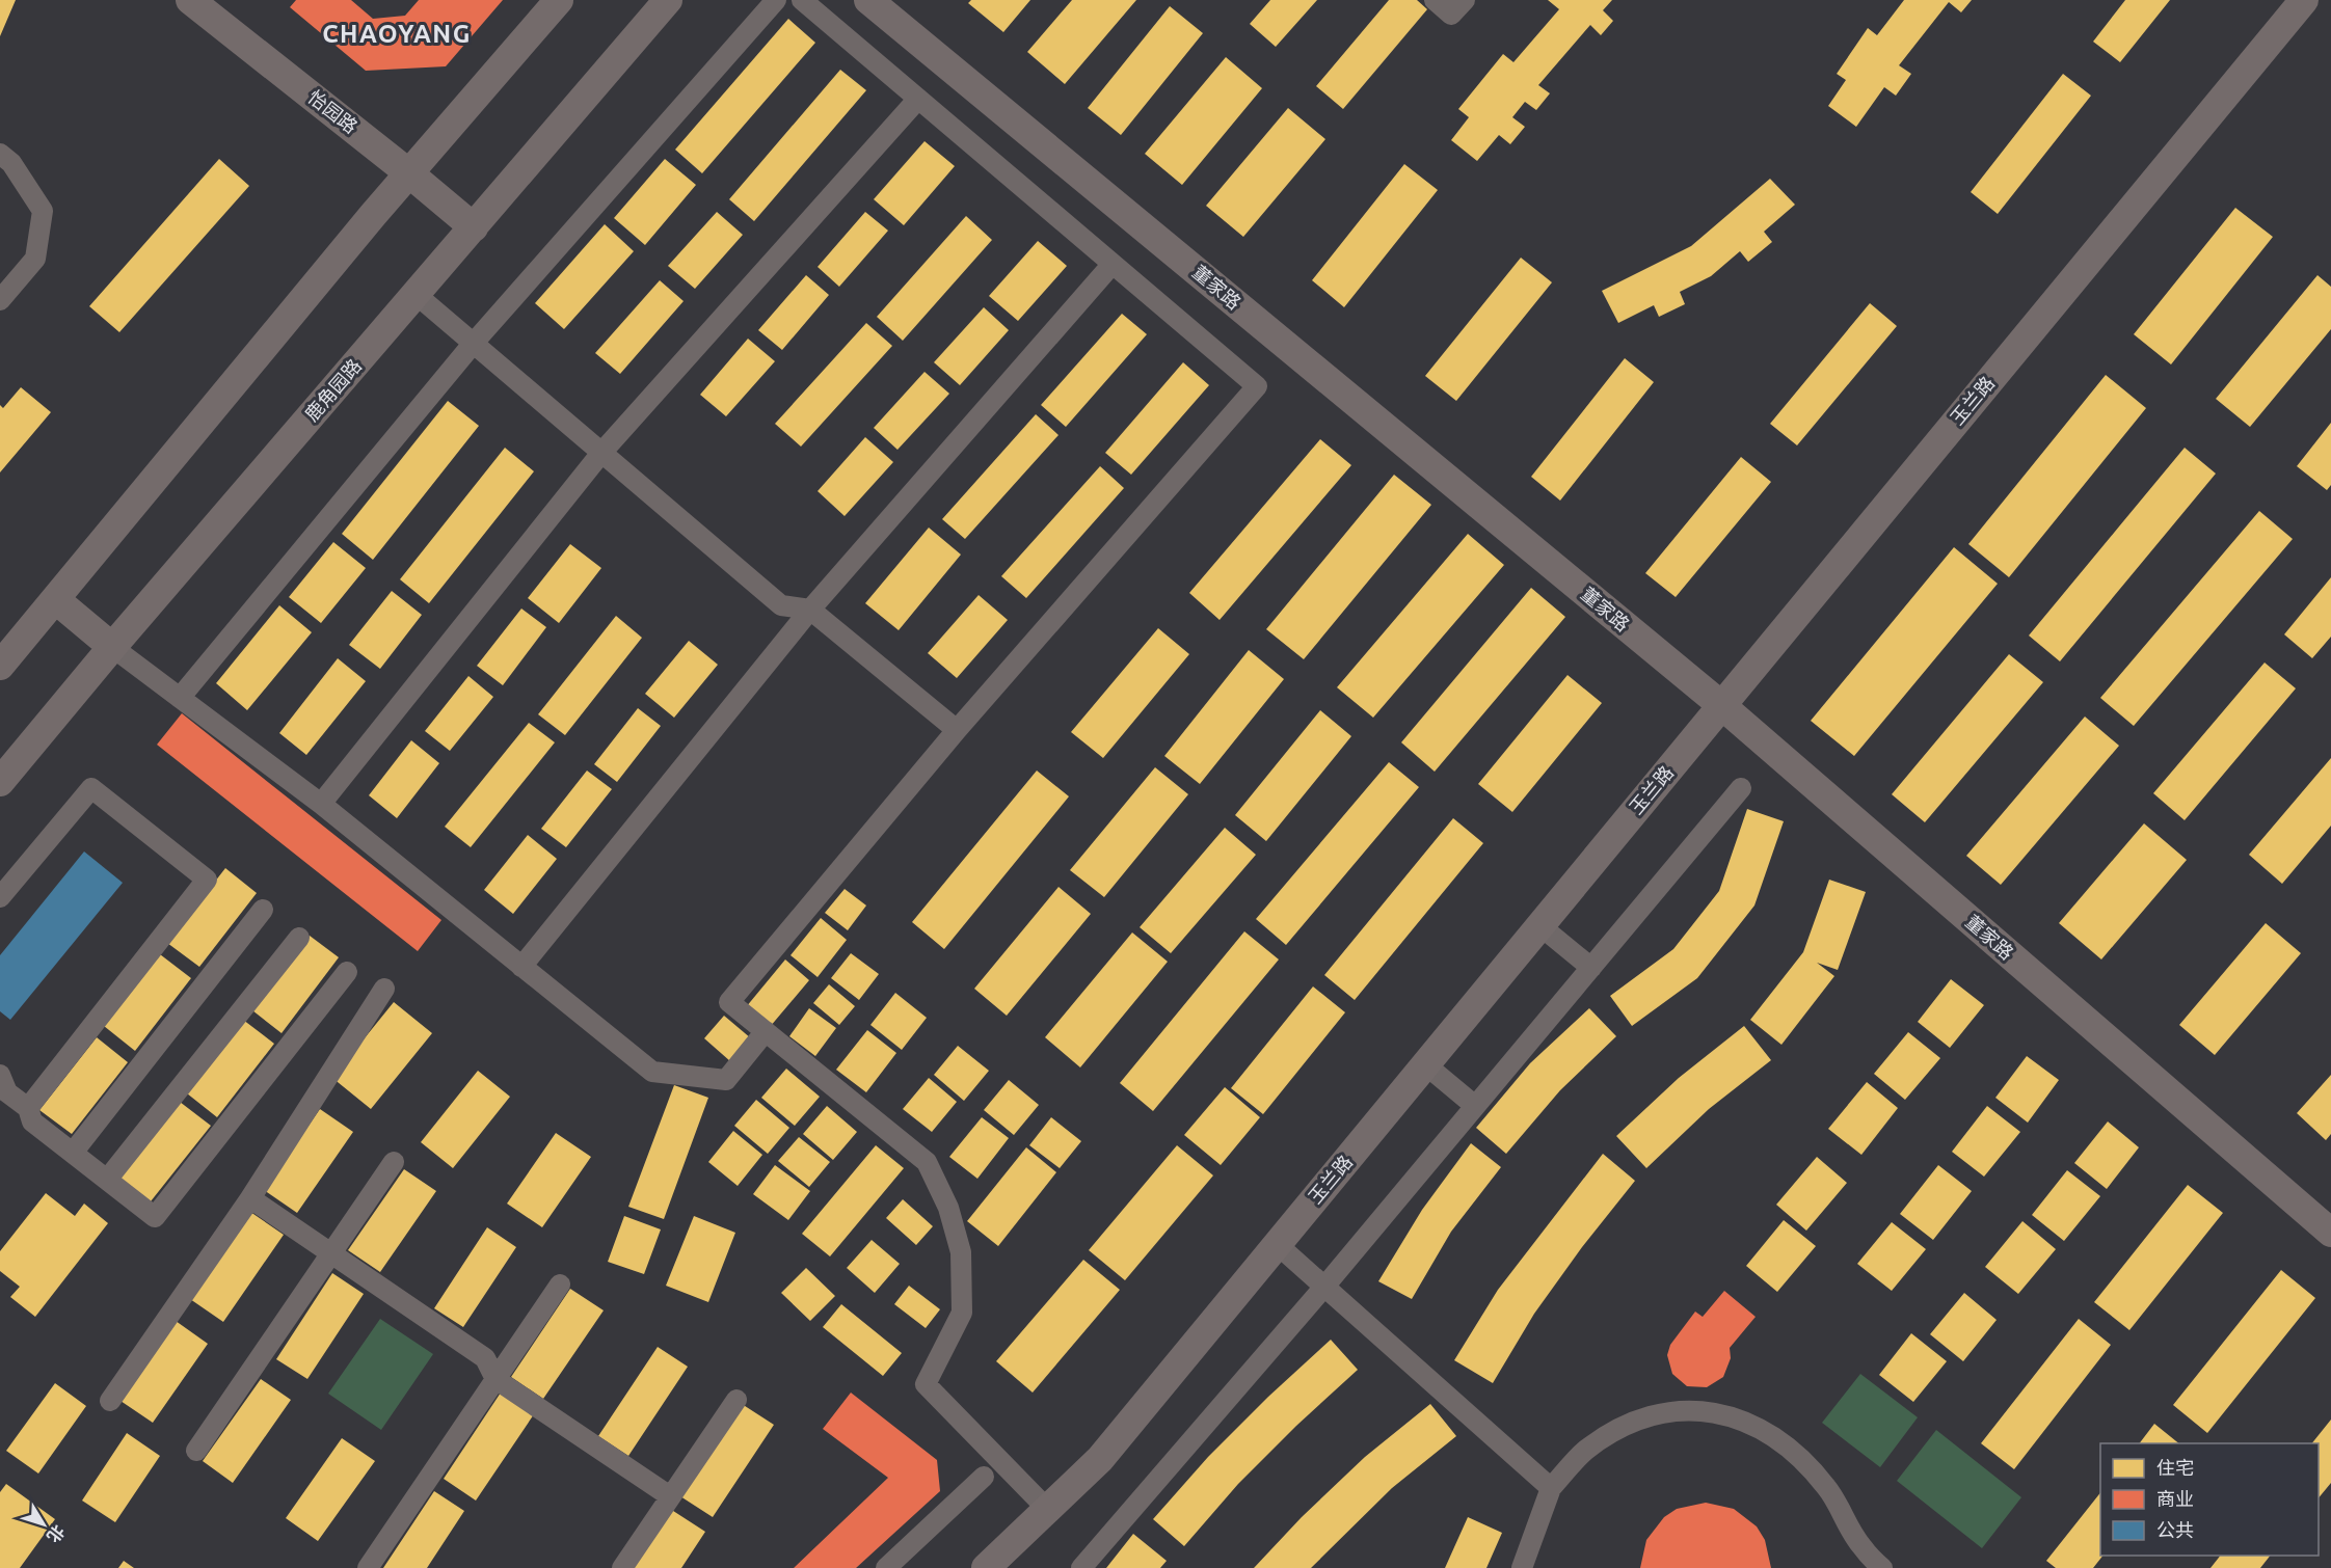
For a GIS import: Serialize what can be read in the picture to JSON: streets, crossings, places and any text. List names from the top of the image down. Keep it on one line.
{"streets":{"street":["怡园路","董家路","鹿角园路","玉兰路"]},"crossings":[["怡园路","鹿角园路"],["董家路","玉兰路"]],"districts":["CHAOYANG"],"legend":["住宅","商业","公共"],"north":"bottom right"}
